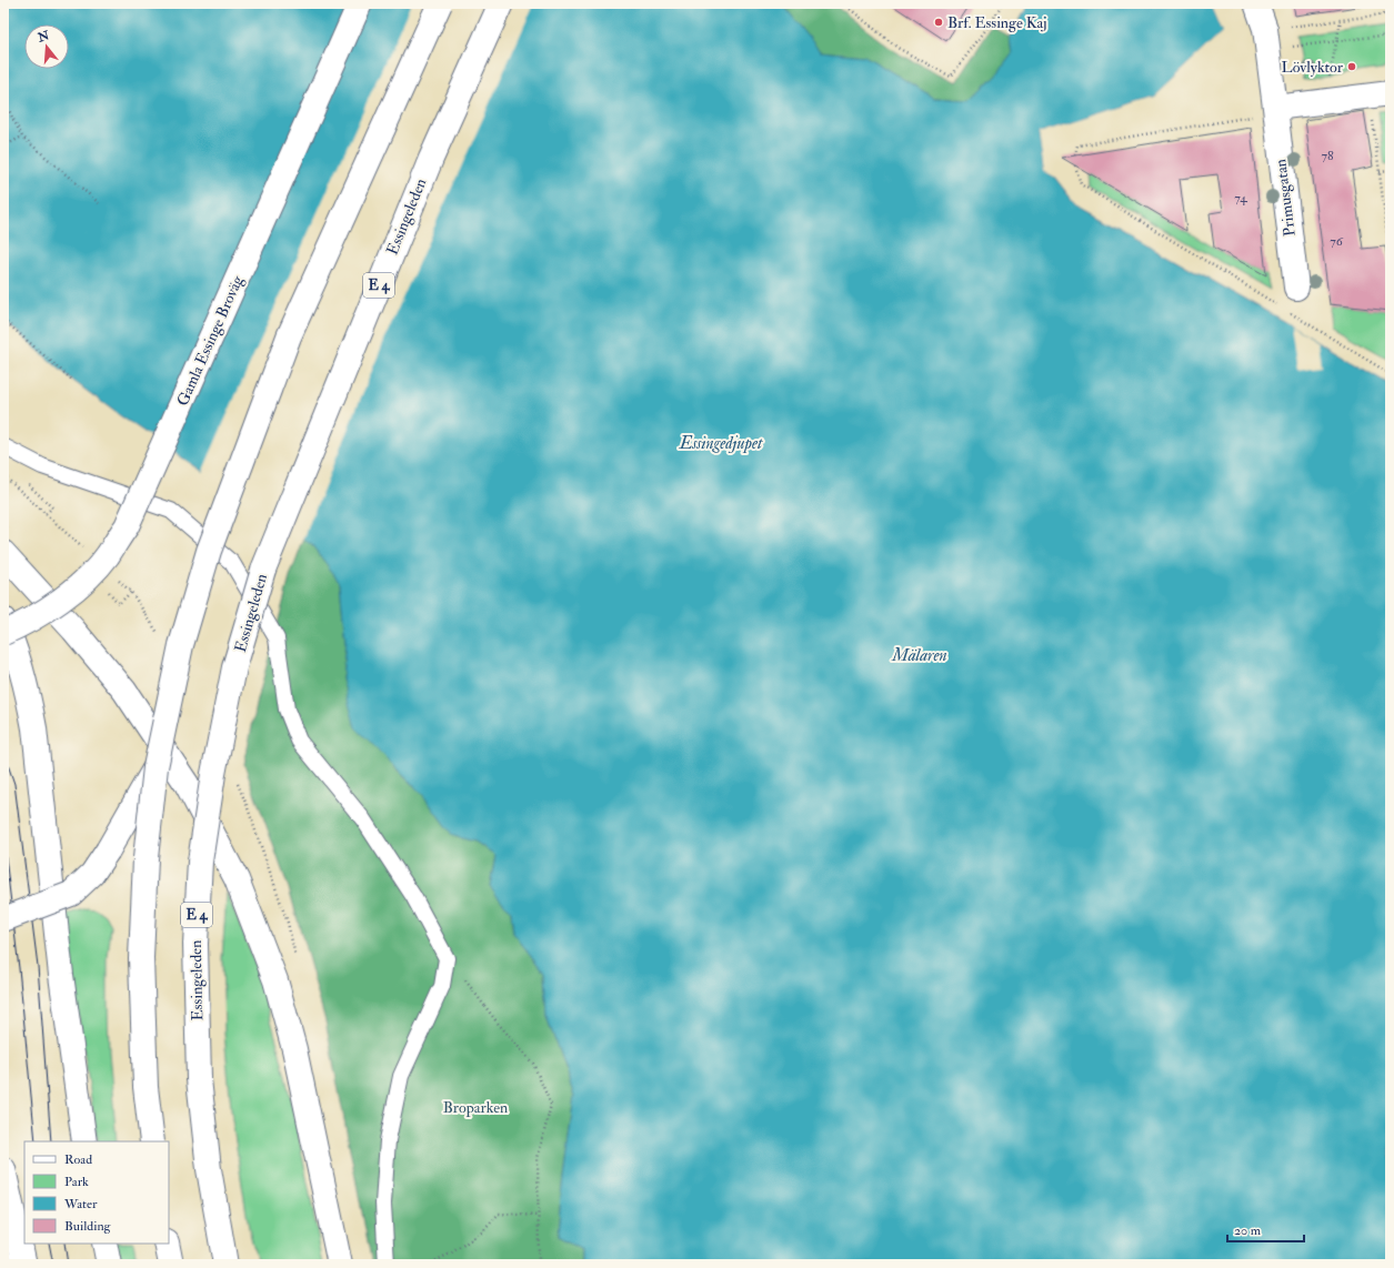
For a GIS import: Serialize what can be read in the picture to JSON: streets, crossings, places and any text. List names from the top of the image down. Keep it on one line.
{"streets":{"main road":["Primusgatan","Essingeleden","E 4","Gamla Essinge Broväg"]},"water":["Essingedjupet","Mälaren"],"parks":["Broparken"],"places":["Brf. Essinge Kaj","Lövlyktor"],"house_numbers":["78","74","76"],"legend":["Road","Park","Water","Building"],"scale_bar":"20 m","north":"top"}
